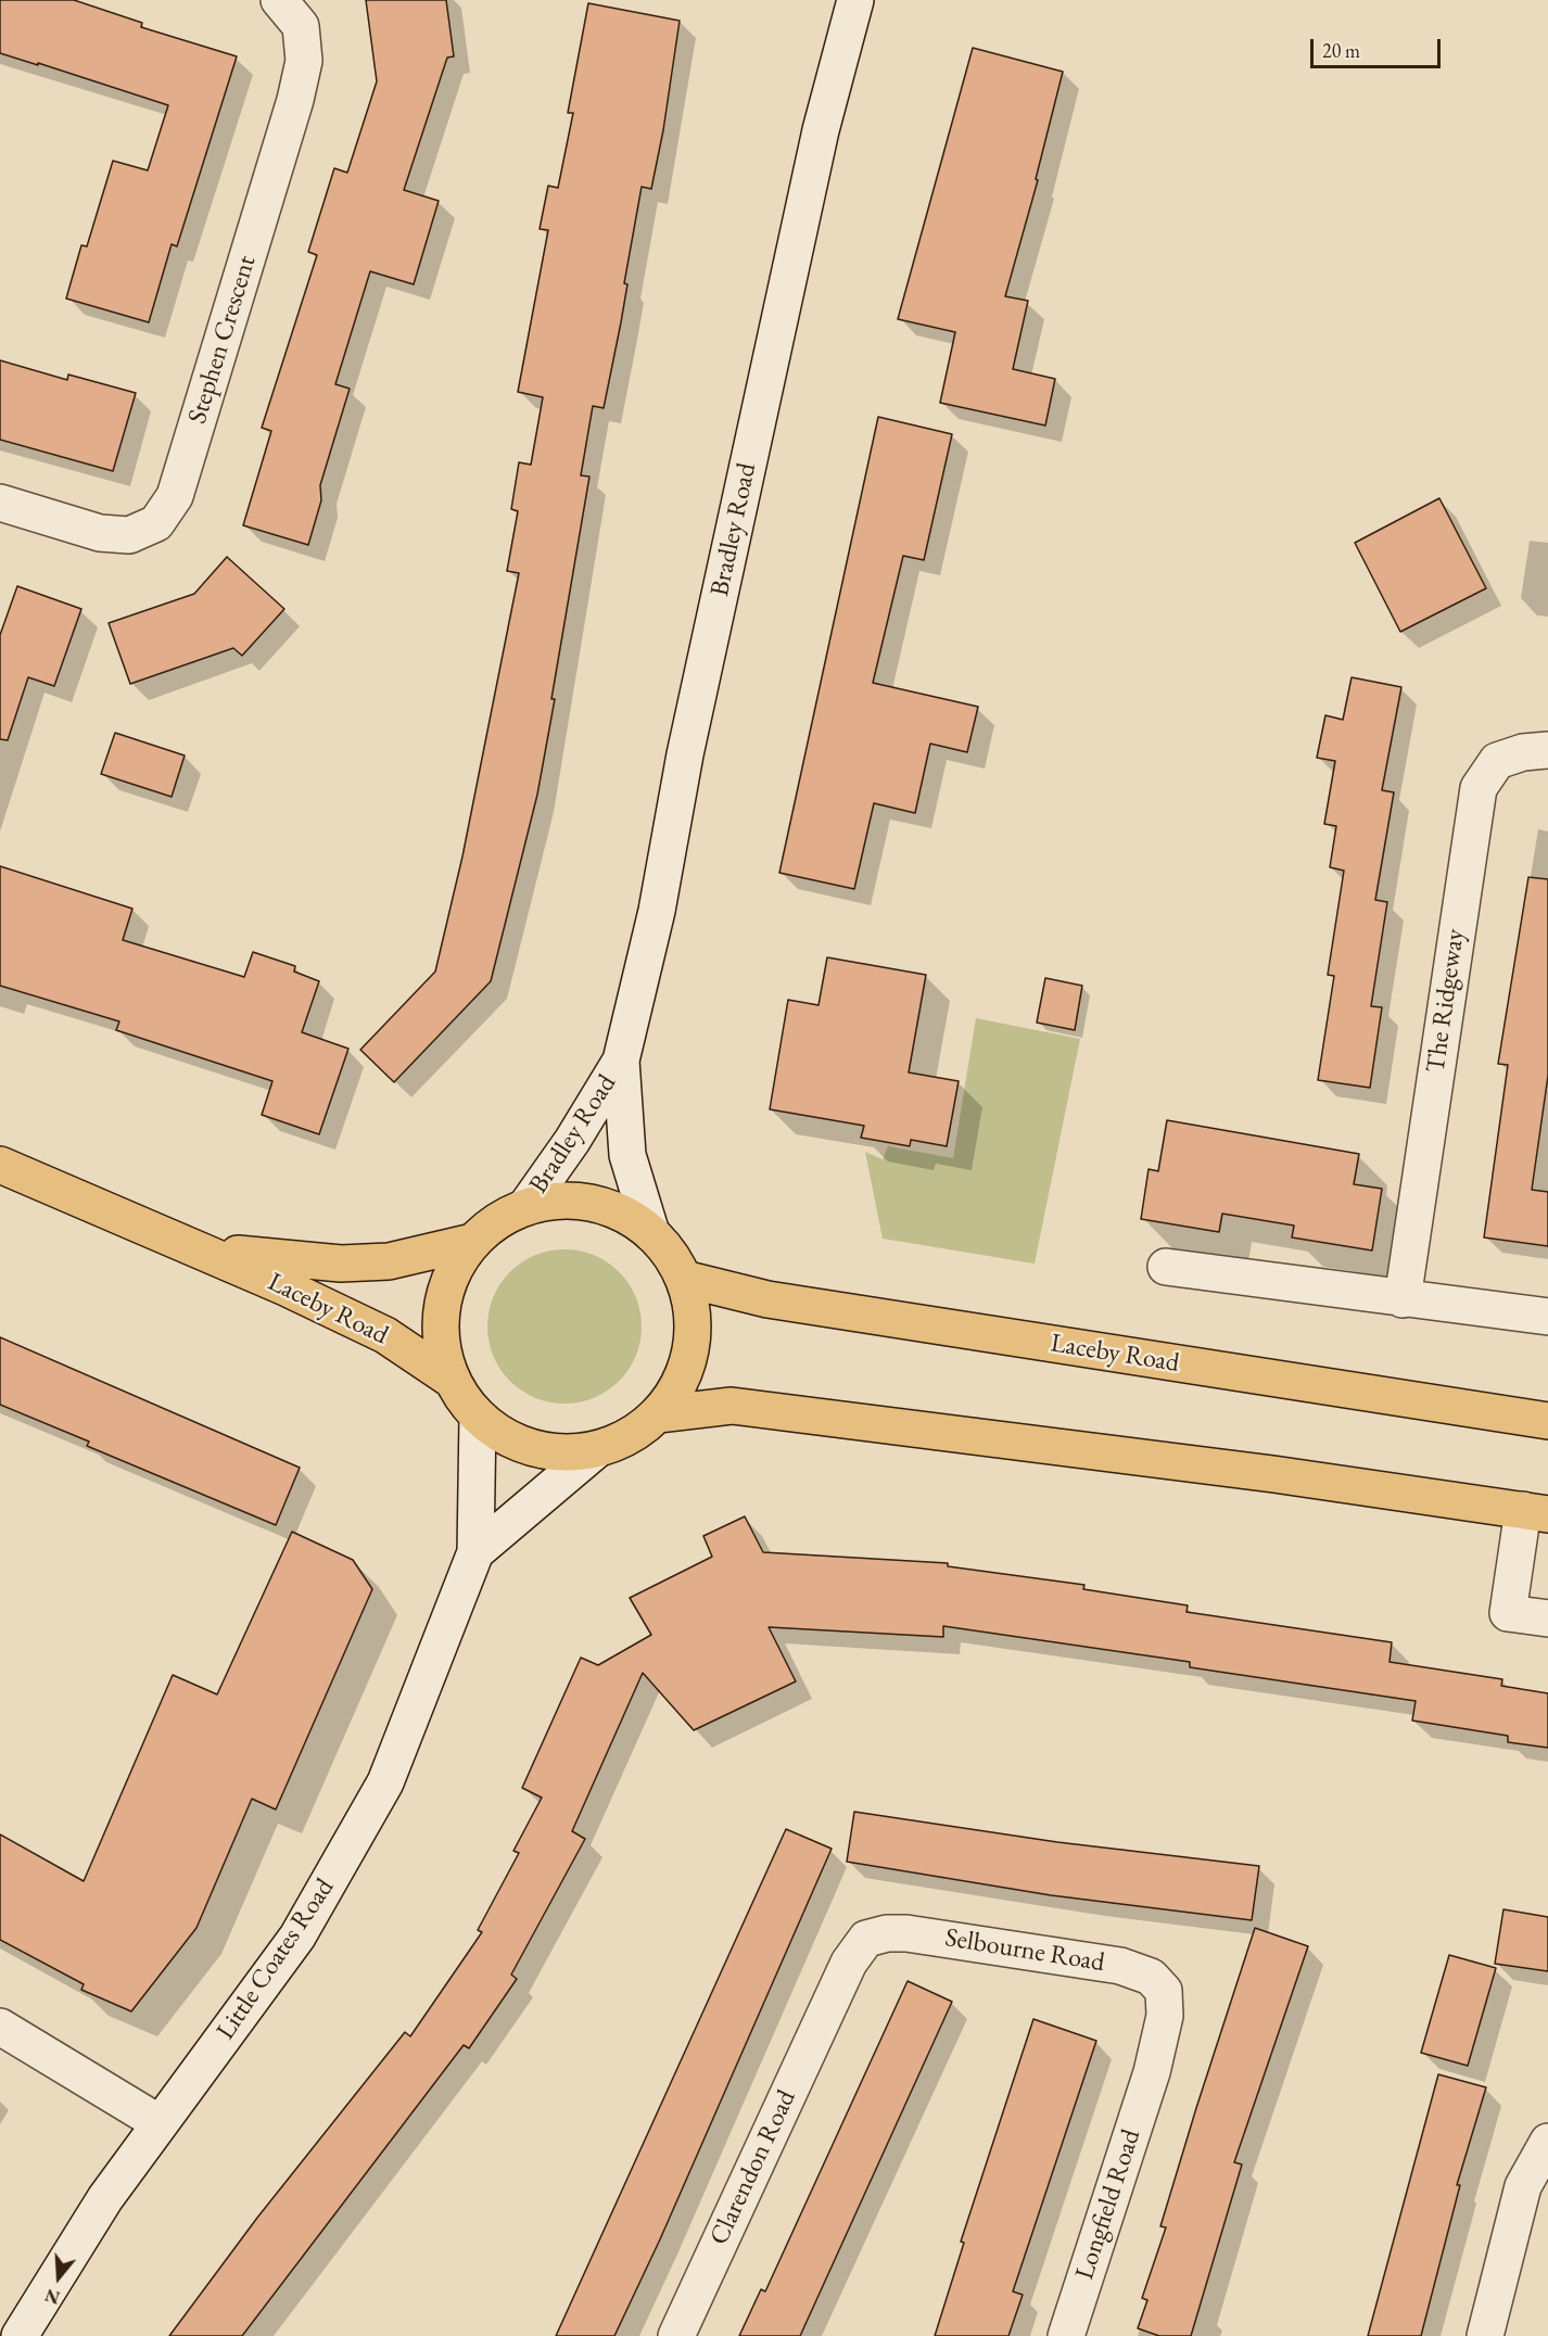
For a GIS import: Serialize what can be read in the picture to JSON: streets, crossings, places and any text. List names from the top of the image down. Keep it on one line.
{"streets":{"highway":["Laceby Road"],"street":["Stephen Crescent","Bradley Road","The Ridgeway","Selbourne Road","Little Coates Road","Clarendon Road","Longfield Road"]},"crossings":[["Selbourne Road","Clarendon Road"],["Selbourne Road","Longfield Road"]],"scale_bar":"20 m","north":"bottom"}
